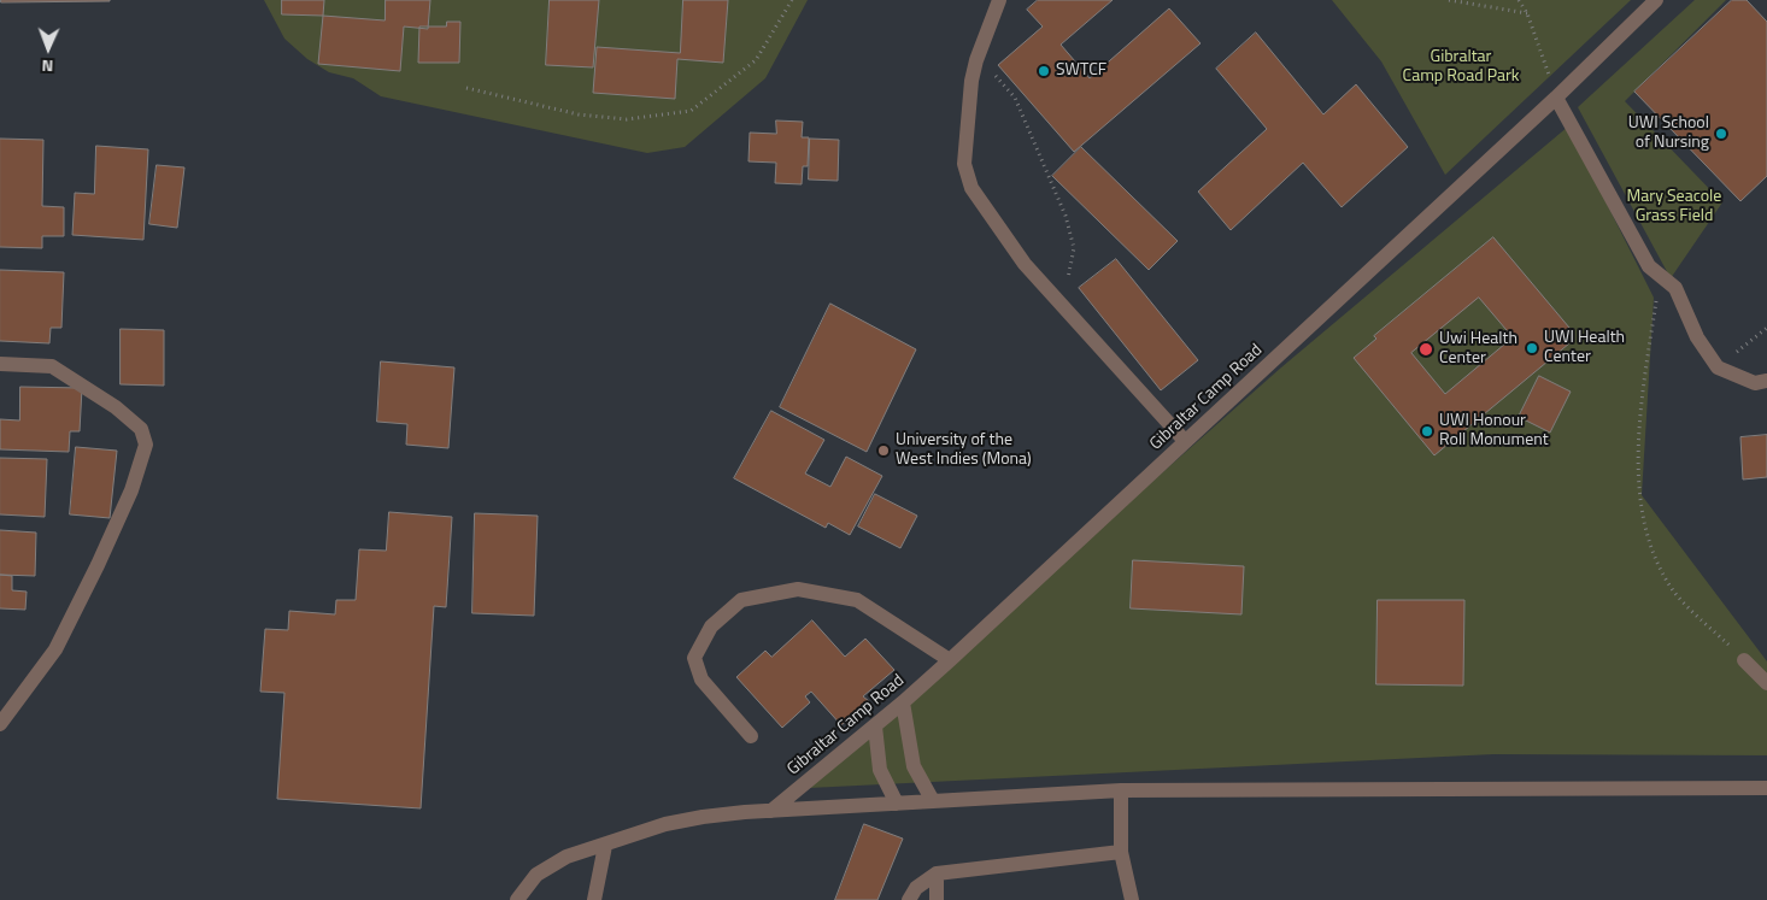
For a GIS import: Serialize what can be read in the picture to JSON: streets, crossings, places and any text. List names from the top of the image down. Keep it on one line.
{"streets":{"street":["Gibraltar Camp Road"]},"parks":["Gibraltar Camp Road Park","Mary Seacole Grass Field"],"places":["SWTCF","UWI School of Nursing","UWI Health Center","Uwi Health Center","UWI Honour Roll Monument","University of the West Indies (Mona)"],"north":"bottom"}
